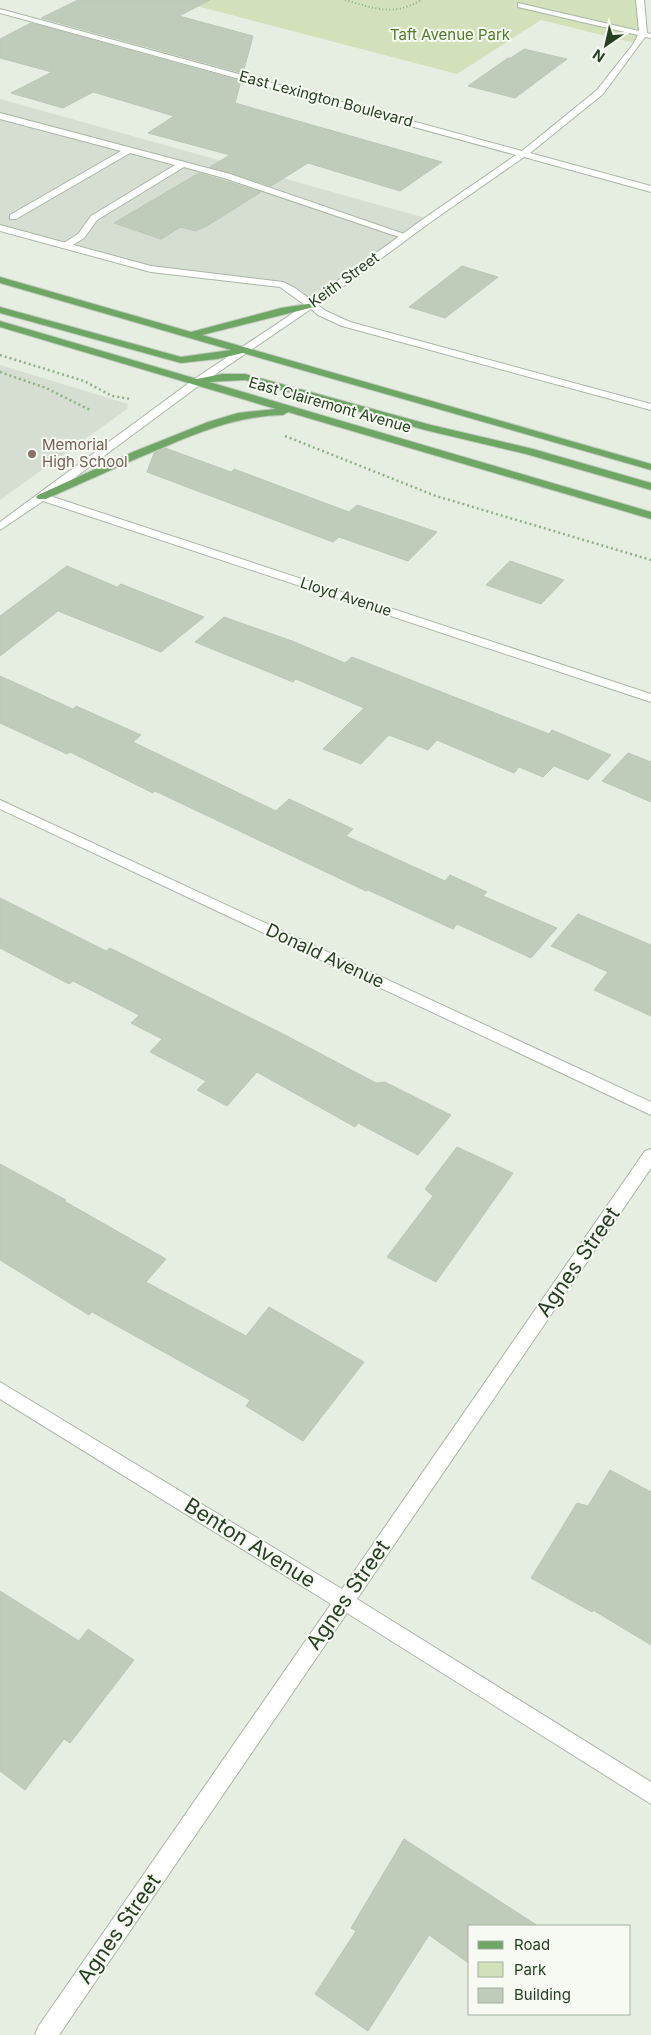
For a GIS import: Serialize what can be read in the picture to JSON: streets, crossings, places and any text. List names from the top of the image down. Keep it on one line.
{"streets":{"main road":["East Clairemont Avenue"],"street":["East Lexington Boulevard","Keith Street","Lloyd Avenue","Donald Avenue","Agnes Street","Benton Avenue"]},"crossings":[["East Lexington Boulevard","Keith Street"],["Keith Street","East Clairemont Avenue"],["Keith Street","Lloyd Avenue"],["Agnes Street","Benton Avenue"]],"parks":["Taft Avenue Park"],"places":["Memorial High School"],"legend":["Road","Park","Building"],"north":"bottom left"}
